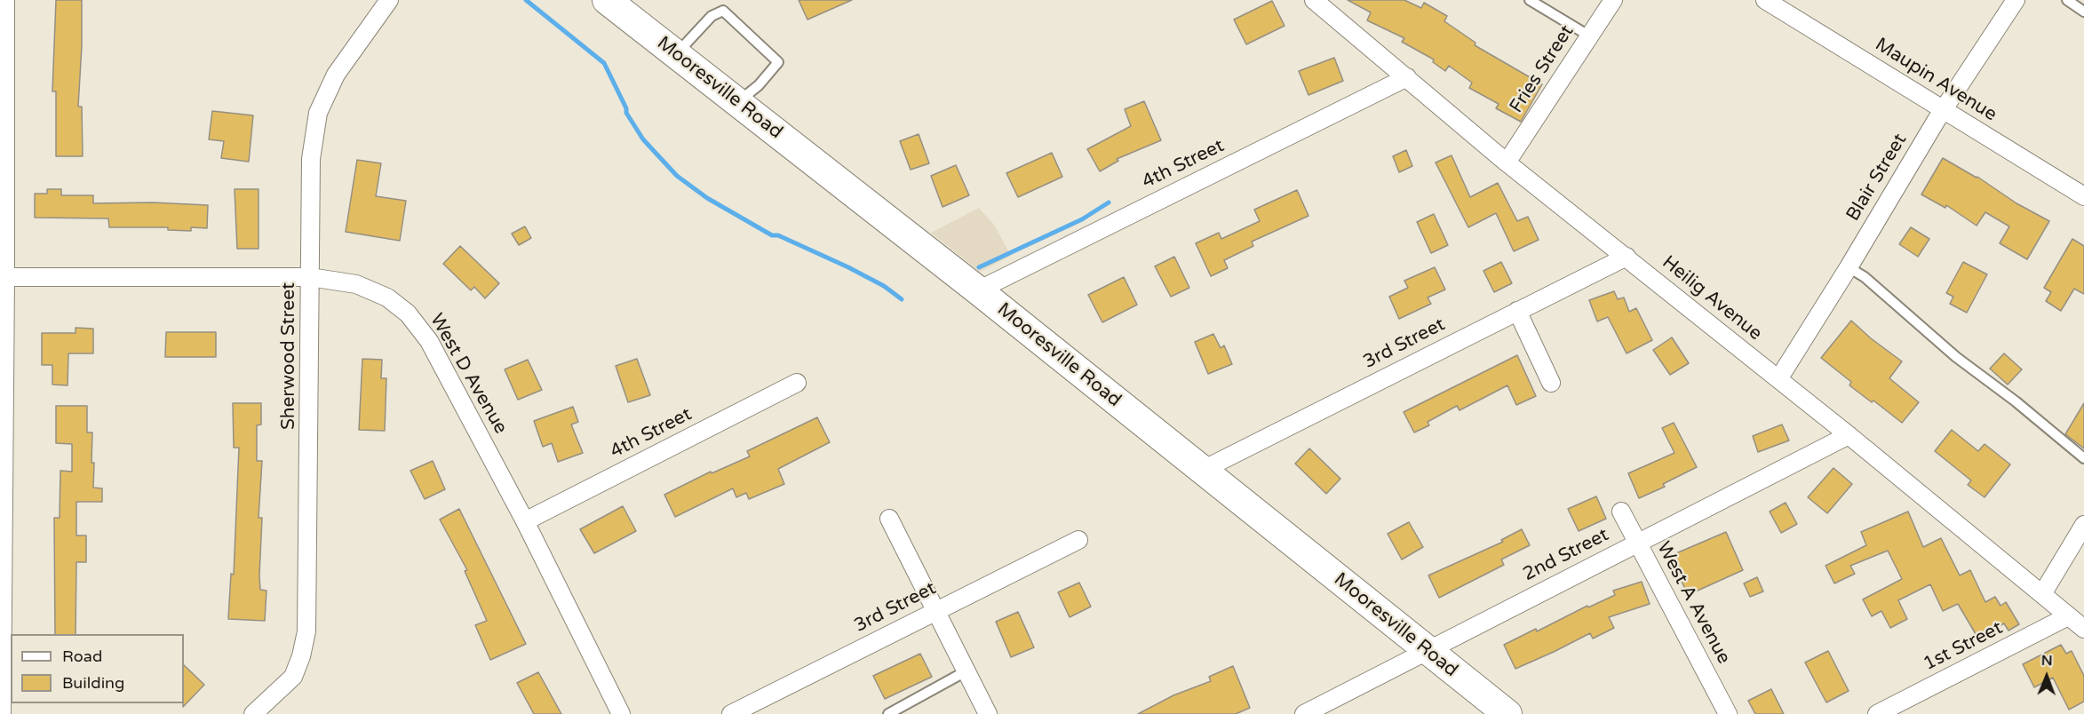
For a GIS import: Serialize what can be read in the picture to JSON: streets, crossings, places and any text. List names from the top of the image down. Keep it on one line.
{"streets":{"main road":["Mooresville Road"],"street":["Fries Street","Maupin Avenue","4th Street","Blair Street","Heilig Avenue","3rd Street","Sherwood Street","West D Avenue","2nd Street","West A Avenue","1st Street"]},"crossings":[["Fries Street","Heilig Avenue"],["Maupin Avenue","Blair Street"],["Mooresville Road","4th Street"],["Mooresville Road","3rd Street"],["Mooresville Road","2nd Street"],["4th Street","Heilig Avenue"],["4th Street","West D Avenue"],["Blair Street","Heilig Avenue"],["Heilig Avenue","3rd Street"],["Heilig Avenue","2nd Street"],["Heilig Avenue","1st Street"],["Sherwood Street","West D Avenue"],["2nd Street","West A Avenue"]],"legend":["Road","Building"],"north":"top"}
